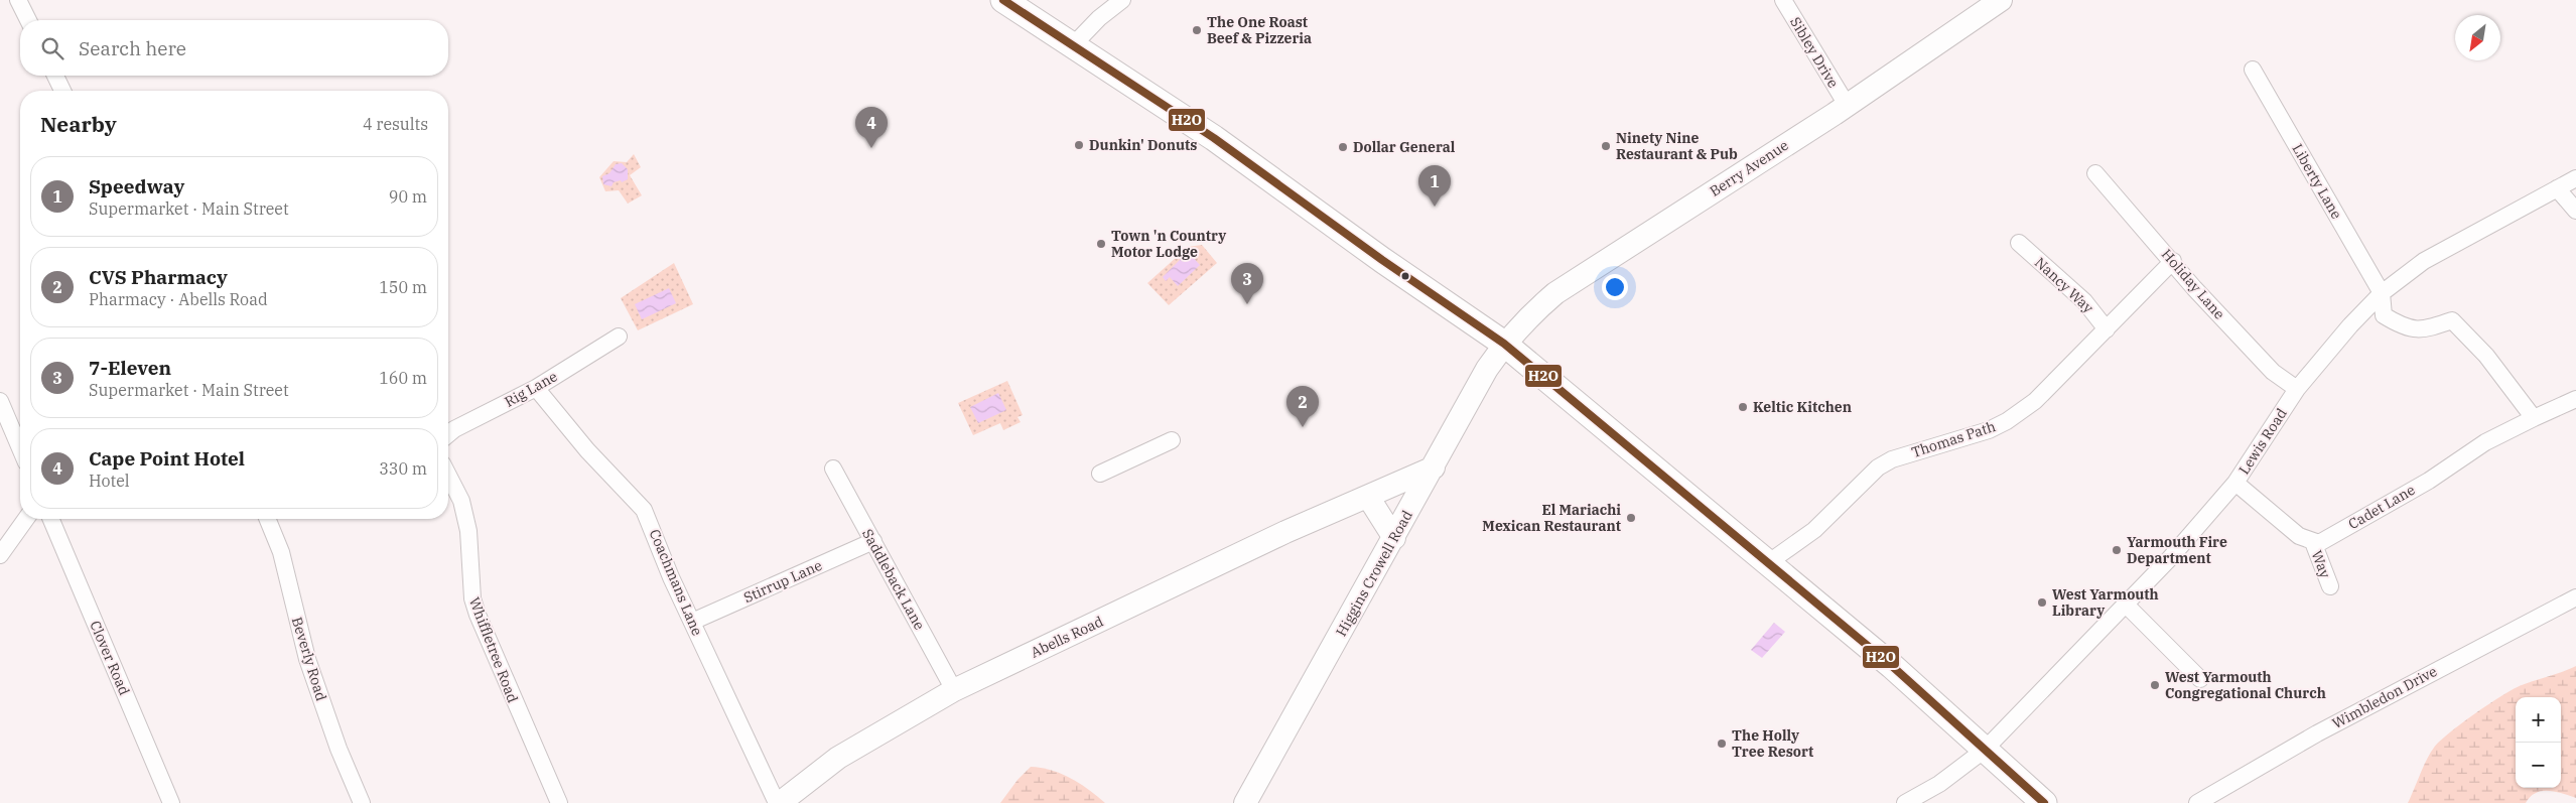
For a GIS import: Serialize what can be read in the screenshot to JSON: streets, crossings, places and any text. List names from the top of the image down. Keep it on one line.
{"streets":{"street":["Sibley Drive","Berry Avenue","Liberty Lane","Holiday Lane","Nancy Way","Rig Lane","Thomas Path","Lewis Road","Cadet Lane","Way","Higgins Crowell Road","Saddleback Lane","Stirrup Lane","Coachmans Lane","Abells Road","Whiffletree Road","Clover Road","Beverly Road","Wimbledon Drive"]},"crossings":[["Sibley Drive","Berry Avenue"],["Berry Avenue","Higgins Crowell Road"],["Liberty Lane","Lewis Road"],["Holiday Lane","Thomas Path"],["Holiday Lane","Lewis Road"],["Nancy Way","Thomas Path"],["Rig Lane","Coachmans Lane"],["Cadet Lane","Way"],["Higgins Crowell Road","Abells Road"],["Saddleback Lane","Stirrup Lane"],["Saddleback Lane","Abells Road"],["Stirrup Lane","Coachmans Lane"],["Coachmans Lane","Abells Road"]],"places":["The One Roast Beef & Pizzeria","Dunkin' Donuts","Ninety Nine Restaurant & Pub","Dollar General","Town 'n Country Motor Lodge","Keltic Kitchen","El Mariachi Mexican Restaurant","Yarmouth Fire Department","West Yarmouth Library","West Yarmouth Congregational Church","The Holly Tree Resort"],"lines":["transit line H2O"],"north":"bottom left","page":{"search":"Search here","heading":["Nearby","4 results"],"pins":["4","1","3","2"],"list":[{"mark":"1","name":"Speedway","note":"Supermarket · Main Street","value":"90 m"},{"mark":"2","name":"CVS Pharmacy","note":"Pharmacy · Abells Road","value":"150 m"},{"mark":"3","name":"7-Eleven","note":"Supermarket · Main Street","value":"160 m"},{"mark":"4","name":"Cape Point Hotel","note":"Hotel","value":"330 m"}],"map_buttons":["+","−"]}}
